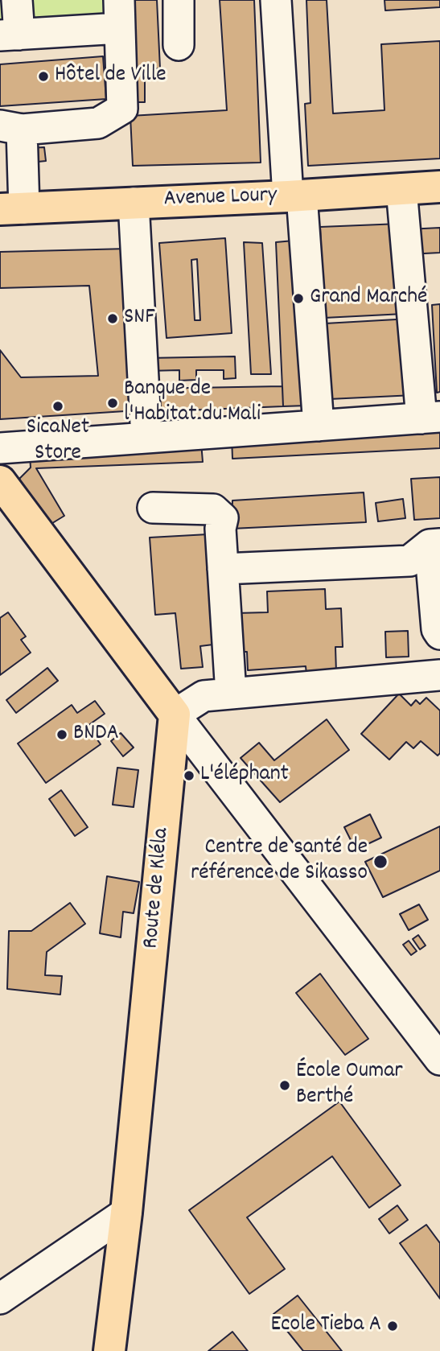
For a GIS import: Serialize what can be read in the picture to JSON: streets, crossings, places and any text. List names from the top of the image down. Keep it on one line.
{"streets":{"main road":["Avenue Loury","Route de Kléla"]},"places":["Hôtel de Ville","Grand Marché","SNF","Banque de l'Habitat du Mali","SicaNet Store","BNDA","L'éléphant","Centre de santé de référence de Sikasso","École Oumar Berthé","Ecole Tieba A"]}
